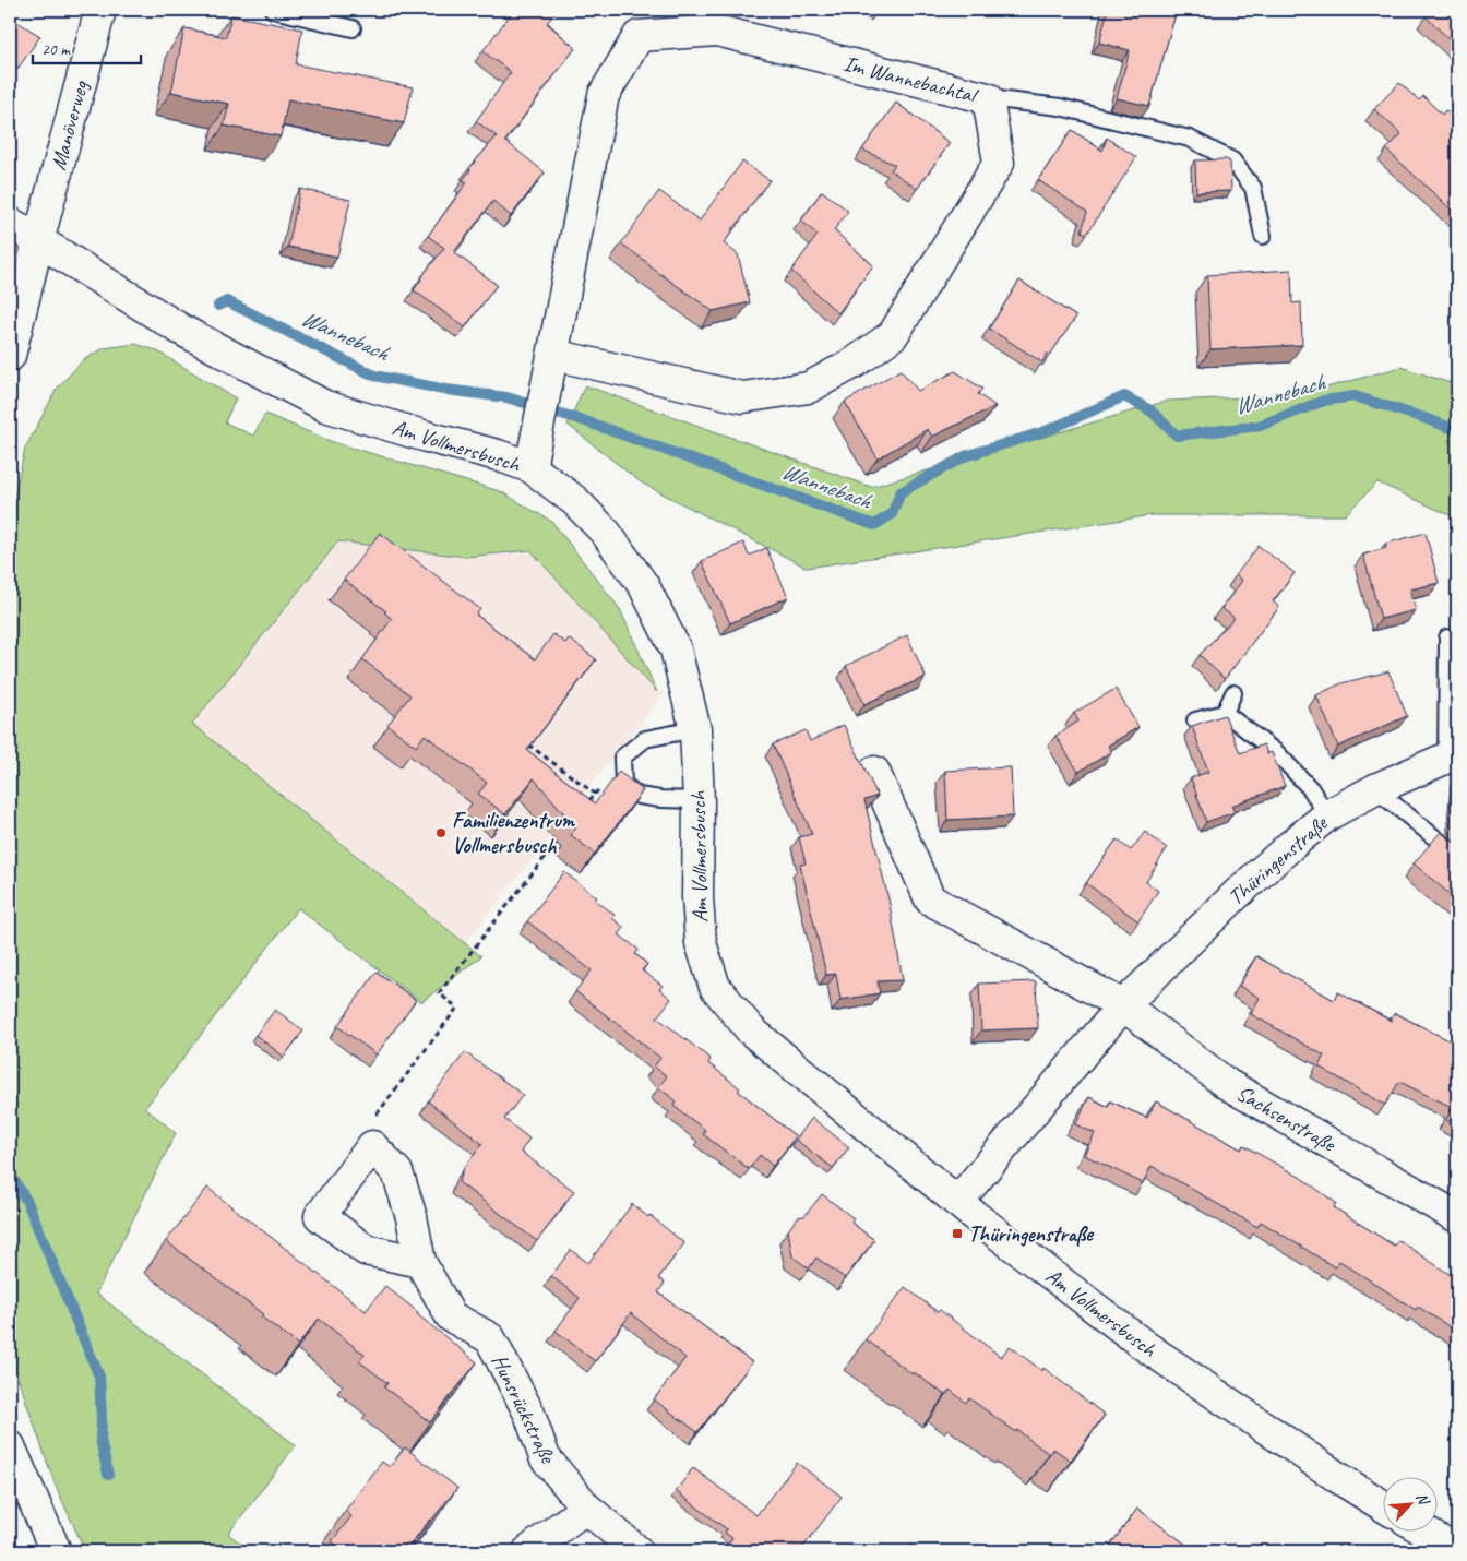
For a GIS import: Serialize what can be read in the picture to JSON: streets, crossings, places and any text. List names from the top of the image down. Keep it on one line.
{"streets":{"street":["Im Wannebachtal","Manöverweg","Am Vollmersbusch","Thüringenstraße","Sachsenstraße","Hunsrückstraße"]},"crossings":[["Im Wannebachtal","Am Vollmersbusch"],["Manöverweg","Am Vollmersbusch"],["Am Vollmersbusch","Thüringenstraße"],["Thüringenstraße","Sachsenstraße"]],"water":["Wannebach"],"places":{"other":["Familienzentrum Vollmersbusch"],"transit":["Thüringenstraße"]},"scale_bar":"20 m","north":"top right"}
